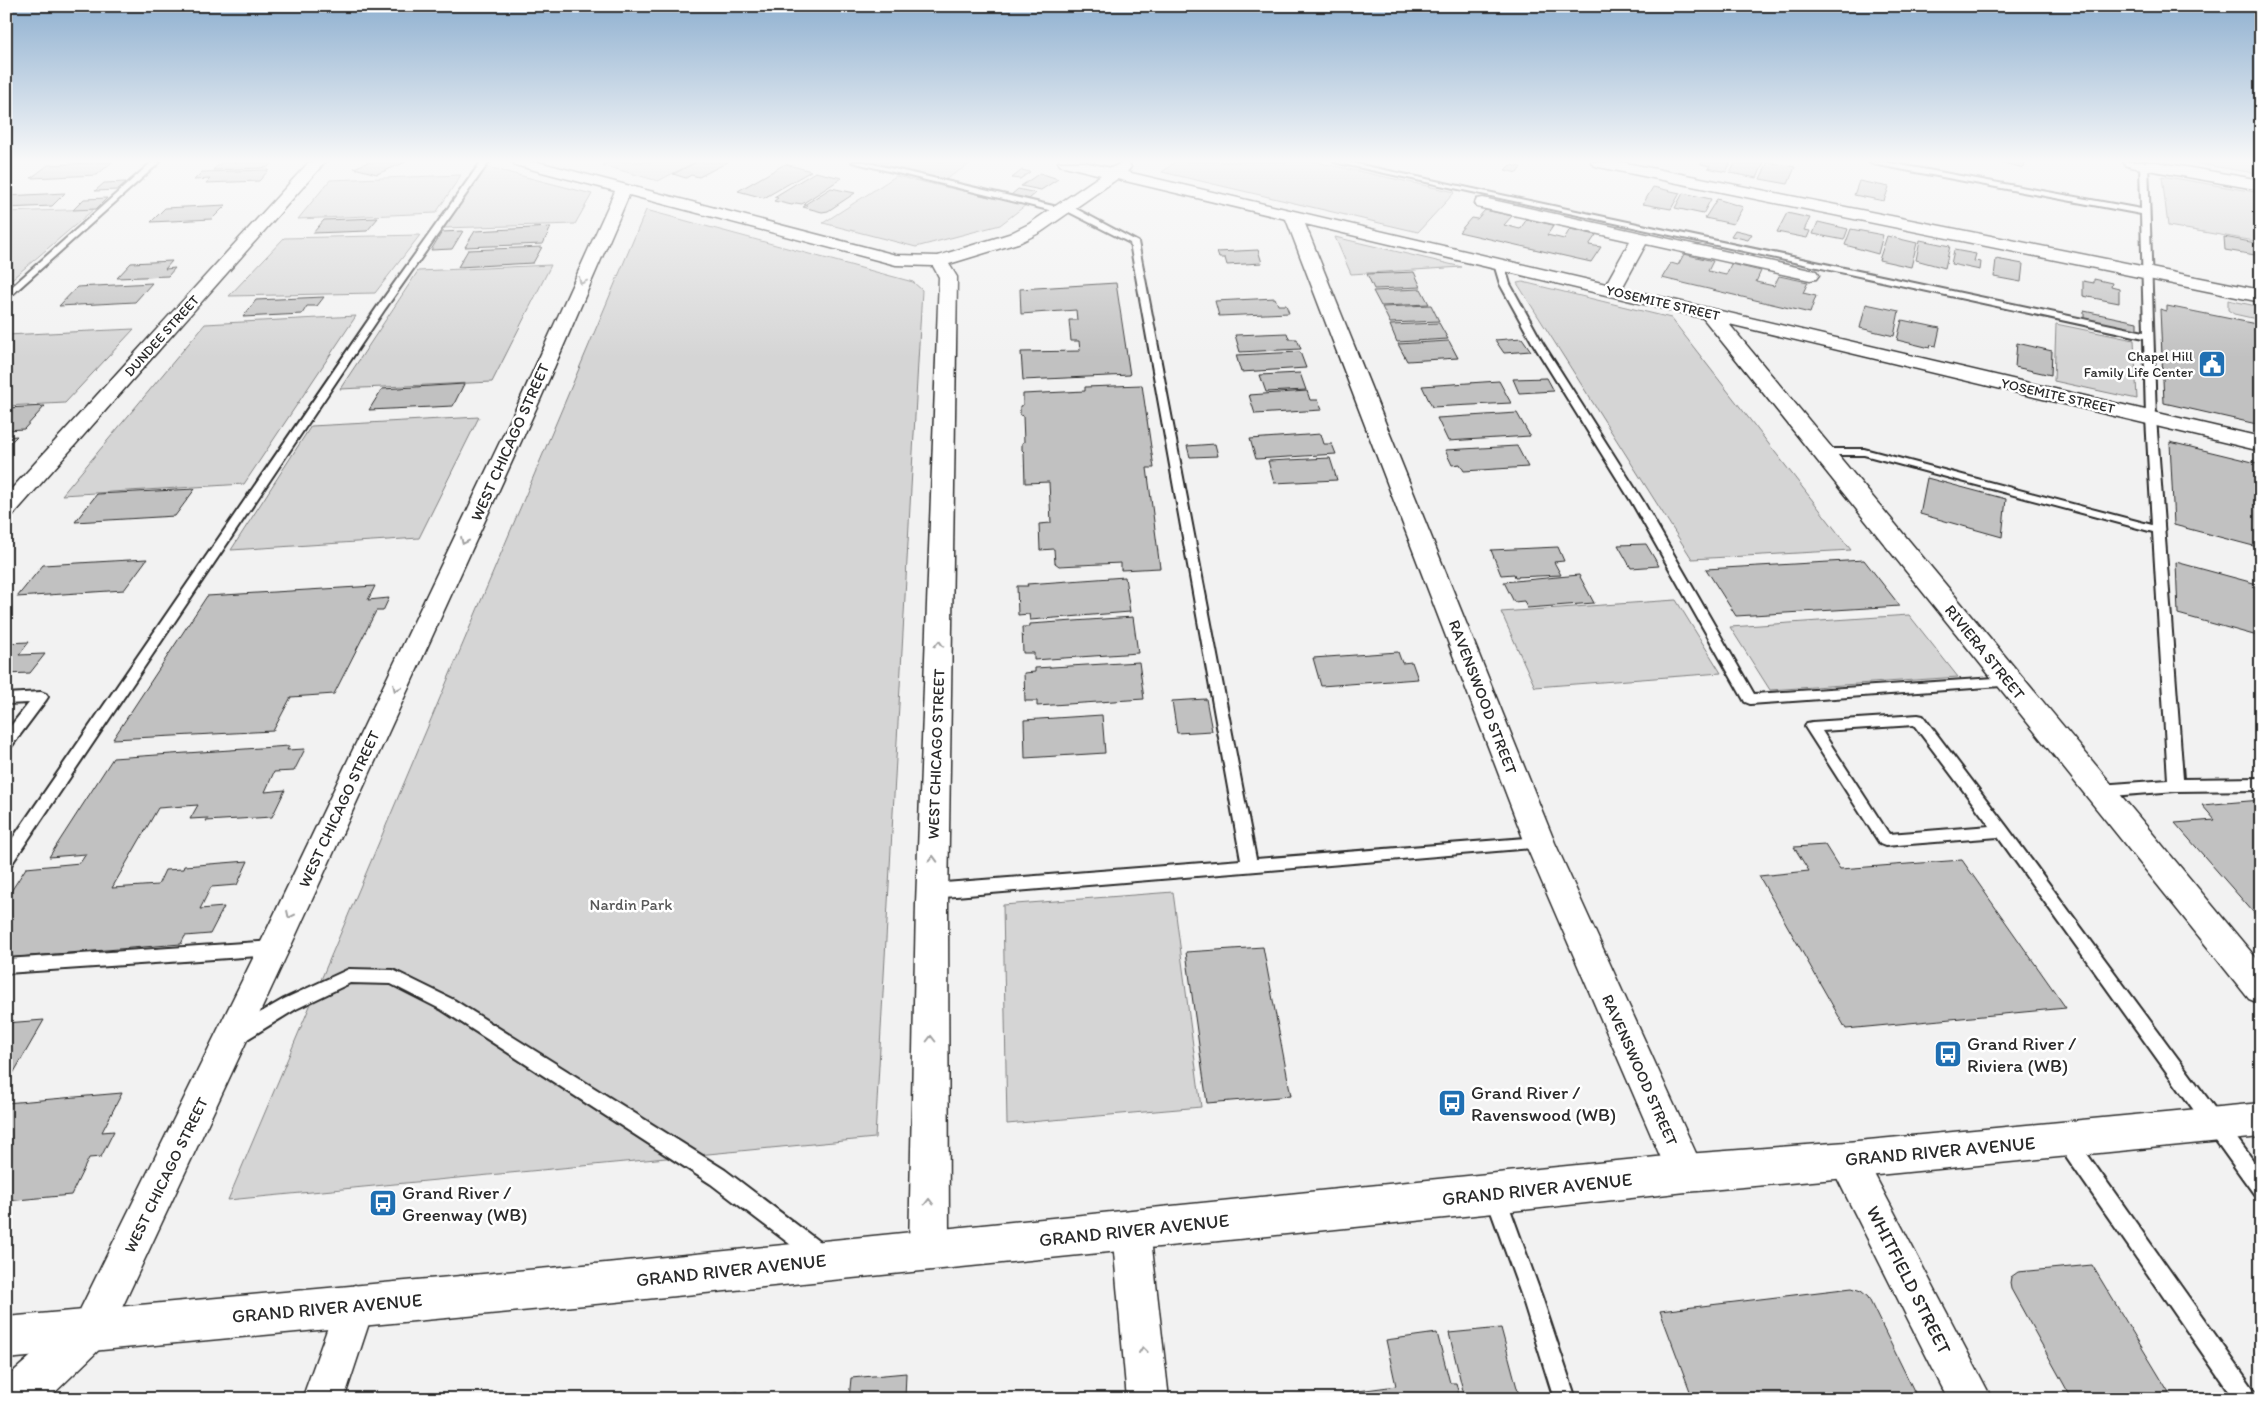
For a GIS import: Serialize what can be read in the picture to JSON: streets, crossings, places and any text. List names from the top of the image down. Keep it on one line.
{"streets":{"street":["YOSEMITE STREET","DUNDEE STREET","WEST CHICAGO STREET","RIVIERA STREET","RAVENSWOOD STREET","GRAND RIVER AVENUE","WHITFIELD STREET"]},"crossings":[["YOSEMITE STREET","RIVIERA STREET"],["WEST CHICAGO STREET","GRAND RIVER AVENUE"],["RAVENSWOOD STREET","GRAND RIVER AVENUE"],["GRAND RIVER AVENUE","WHITFIELD STREET"]],"parks":["Nardin Park"],"places":{"public building":["Chapel Hill Family Life Center"],"bus stop":["Grand River / Riviera (WB)","Grand River / Ravenswood (WB)","Grand River / Greenway (WB)"]}}
